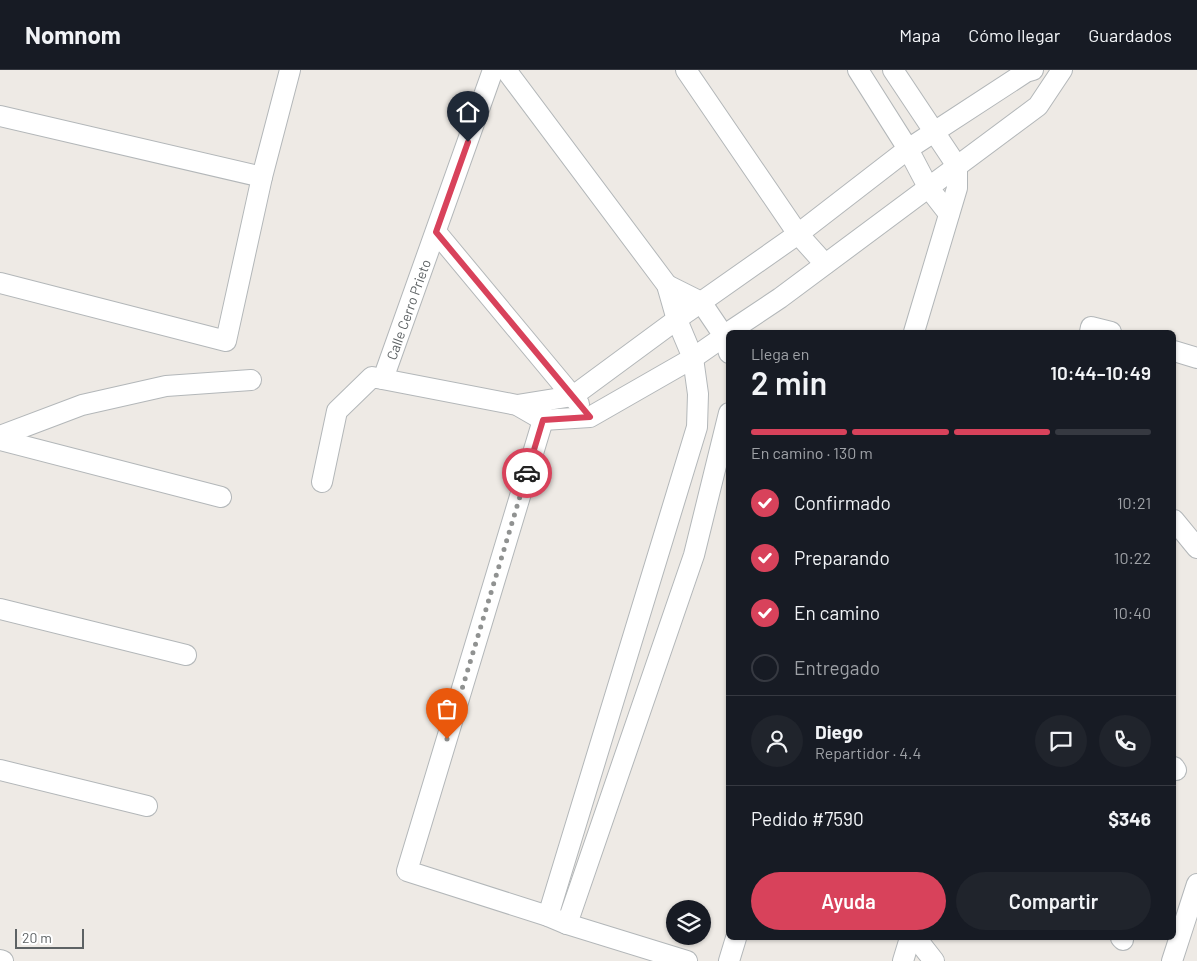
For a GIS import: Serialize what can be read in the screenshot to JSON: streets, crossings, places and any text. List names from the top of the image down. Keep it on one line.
{"streets":{"street":["Calle Cerro Prieto"]},"scale_bar":"20 m","page":{"header":"Nomnom","nav":["Mapa","Cómo llegar","Guardados"],"heading":["2 min","Llega en","10:44–10:49"],"panel":["Diego","Repartidor · 4.4","Pedido #7590","$346"],"bar":"En camino · 130 m","list":[["Confirmado","10:21"],["Preparando","10:22"],["En camino","10:40"],"Entregado"],"buttons":["Ayuda","Compartir"],"scale":"20 m"}}
